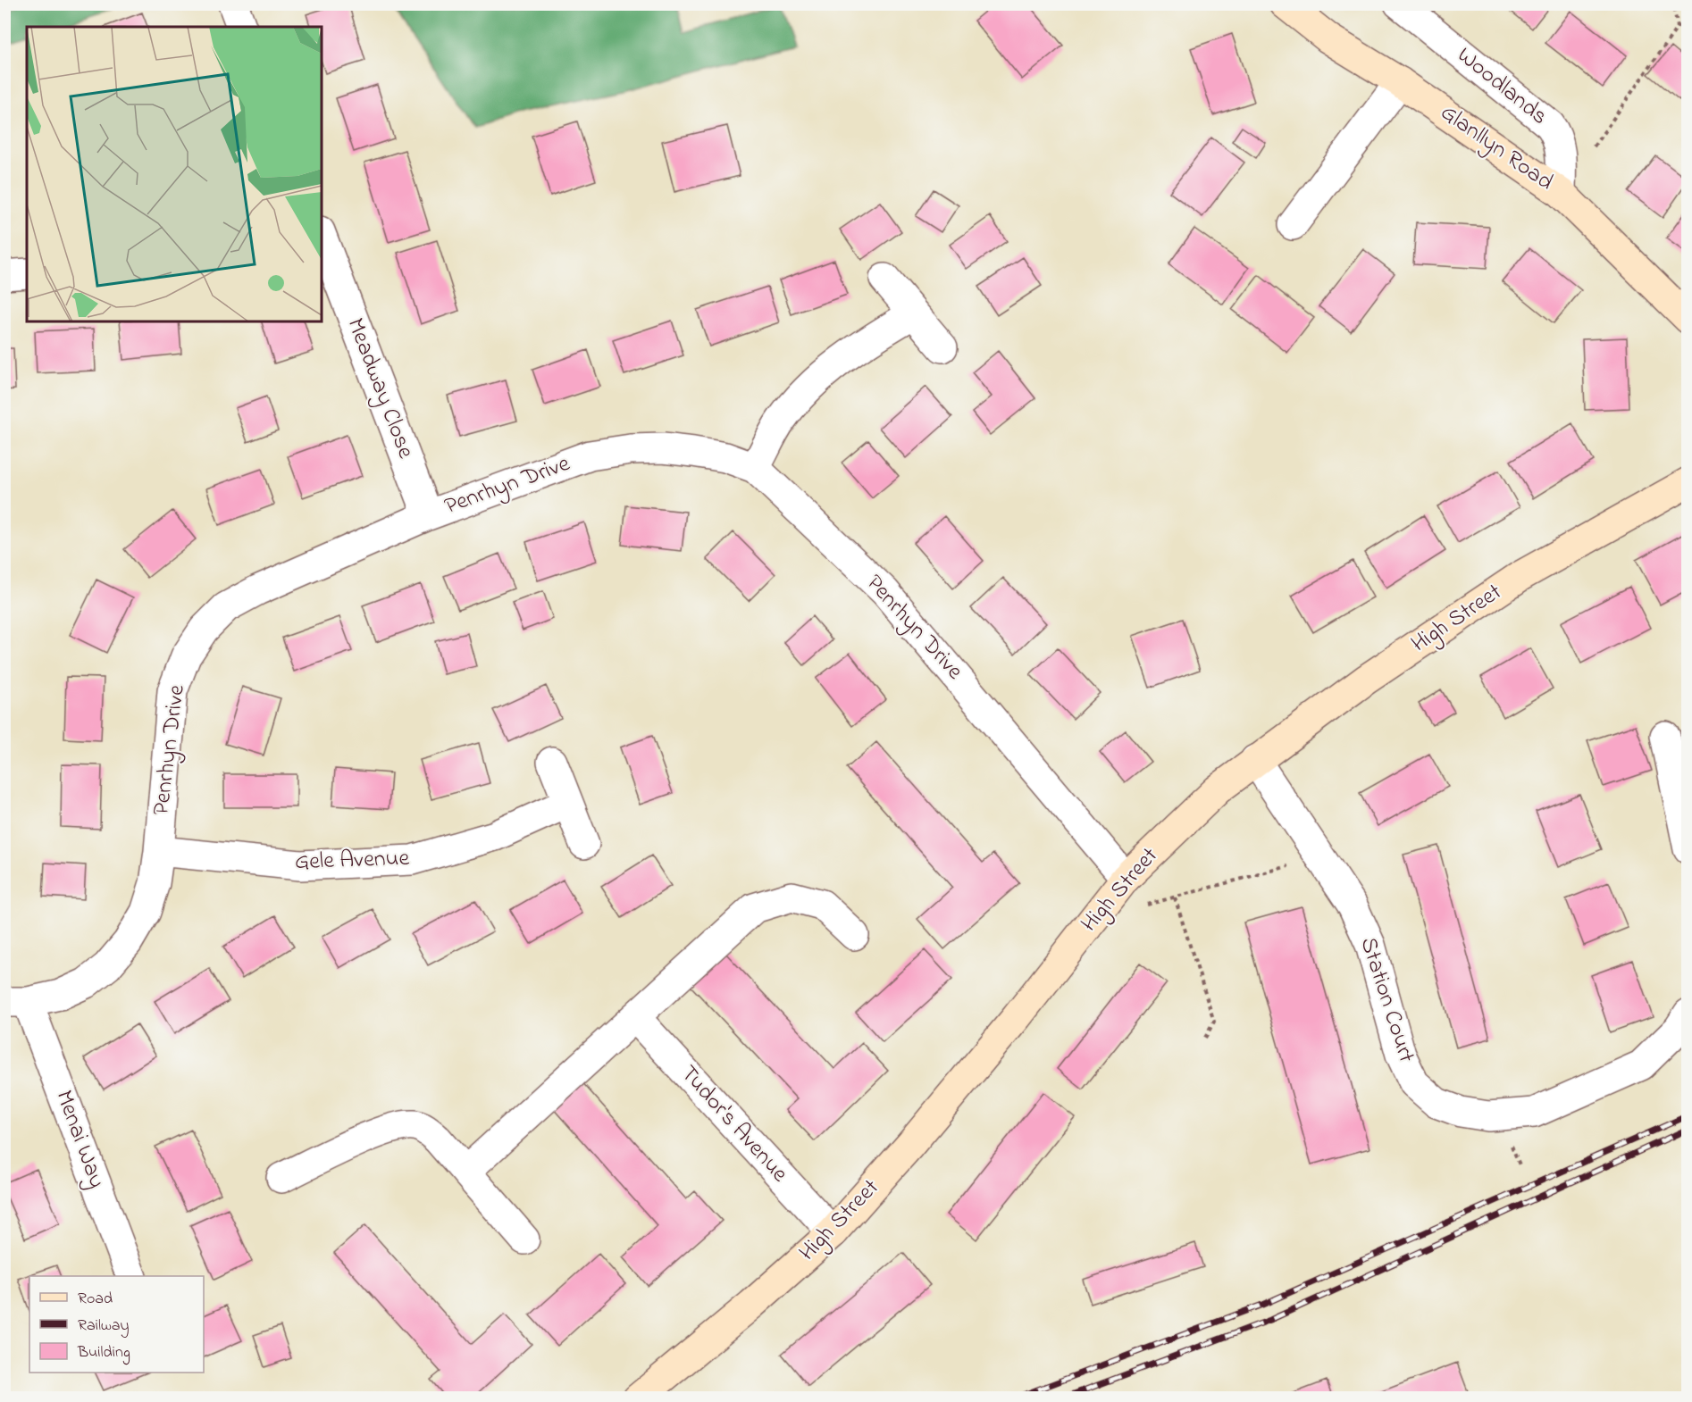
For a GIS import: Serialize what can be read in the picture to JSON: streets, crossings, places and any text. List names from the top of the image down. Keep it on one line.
{"streets":{"street":["Woodlands","Glanllyn Road","Meadway Close","Penrhyn Drive","High Street","Gele Avenue","Station Court","Tudor's Avenue","Menai Way"]},"crossings":[["Woodlands","Glanllyn Road"],["Meadway Close","Penrhyn Drive"],["Penrhyn Drive","High Street"],["Penrhyn Drive","Gele Avenue"],["Penrhyn Drive","Menai Way"],["High Street","Station Court"],["High Street","Tudor's Avenue"]],"legend":["Road","Railway","Building"]}
